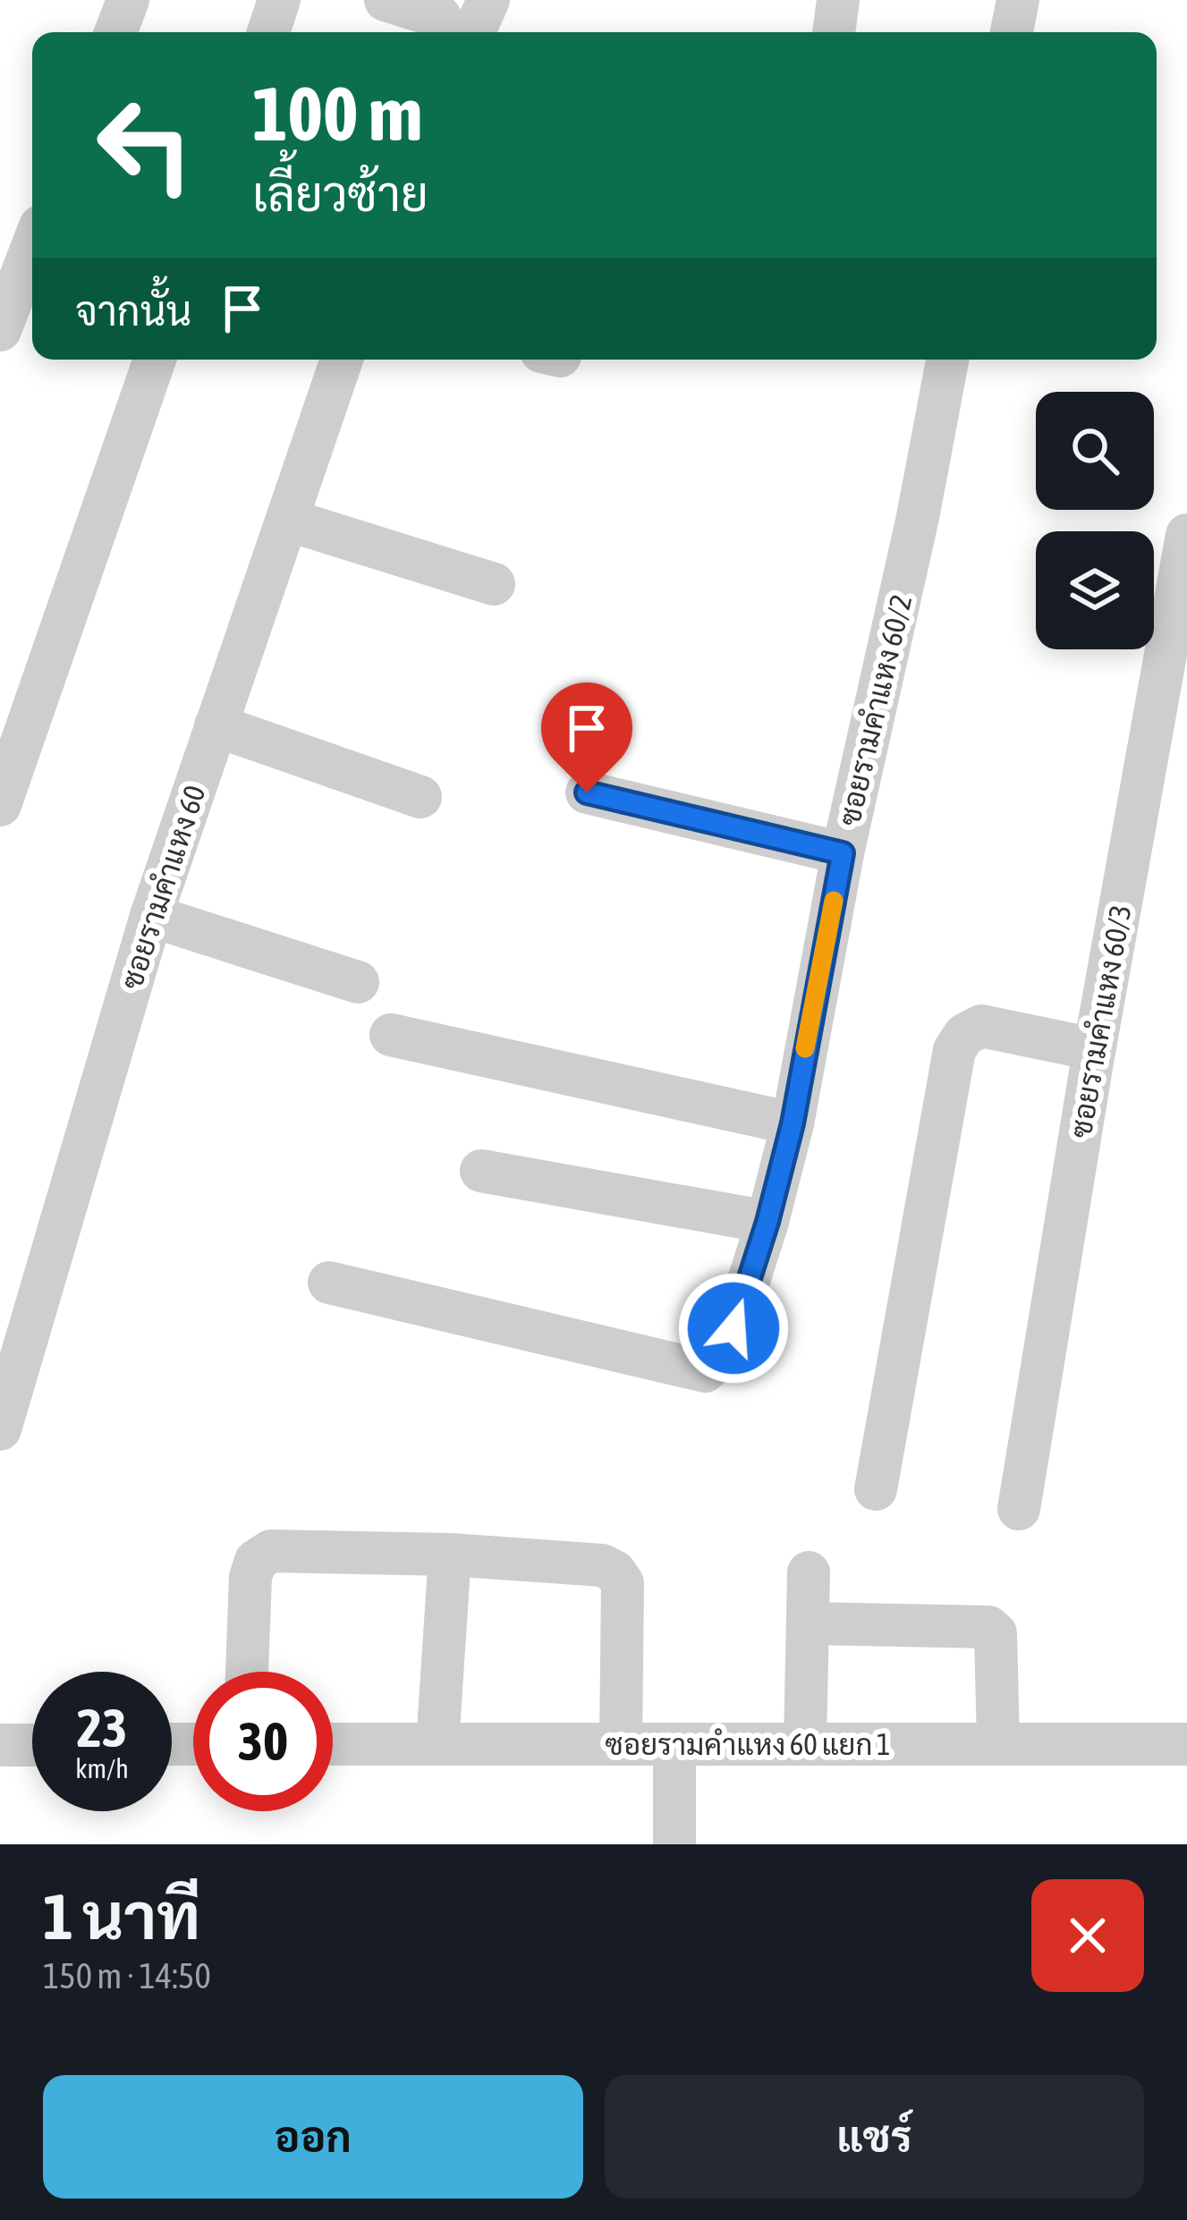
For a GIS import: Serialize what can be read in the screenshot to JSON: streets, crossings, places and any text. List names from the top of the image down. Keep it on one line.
{"streets":{"street":["ซอยรามคำแหง 60/2","ซอยรามคำแหง 60","ซอยรามคำแหง 60/3","ซอยรามคำแหง 60 แยก 1"]},"page":{"turn":["100 m","เลี้ยวซ้าย"],"then":"จากนั้น","speed":"23 km/h","limit":"30","heading":["1 นาที","150 m · 14:50"],"buttons":["ออก","แชร์"]}}
